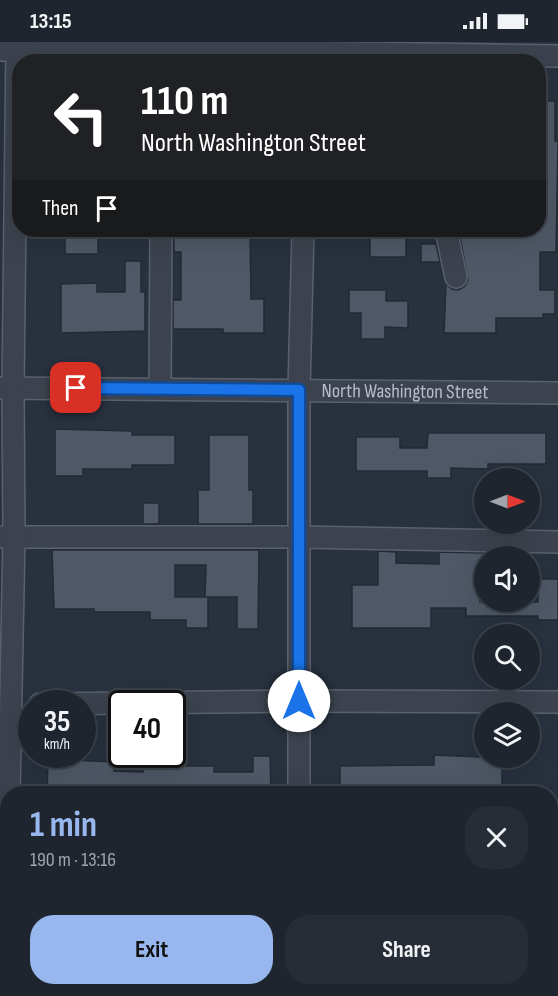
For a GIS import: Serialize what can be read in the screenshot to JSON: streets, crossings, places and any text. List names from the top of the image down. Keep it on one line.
{"streets":{"street":["North Washington Street"]},"north":"right","page":{"status":"13:15","turn":["110 m","North Washington Street"],"then":"Then","speed":"35 km/h","limit":"40","heading":["1 min","190 m · 13:16"],"buttons":["Exit","Share"]}}
